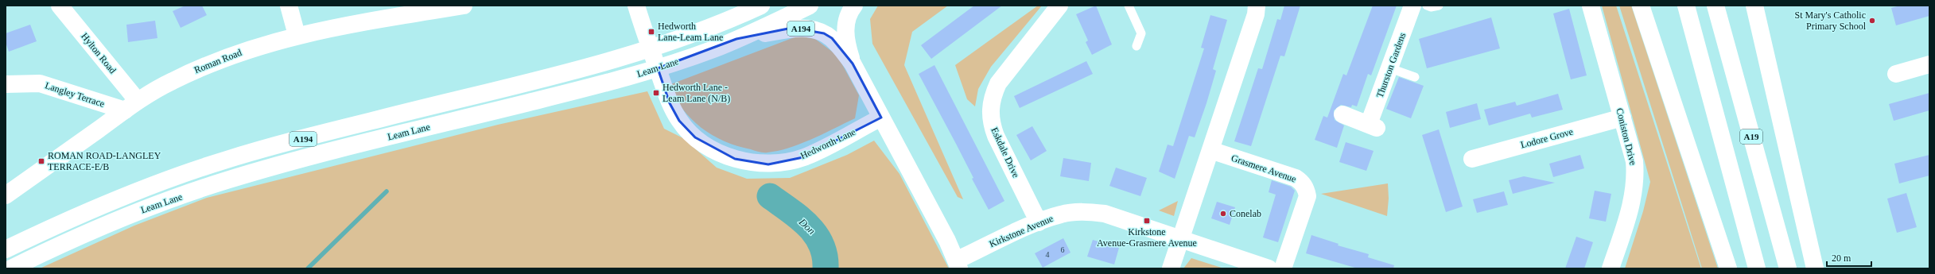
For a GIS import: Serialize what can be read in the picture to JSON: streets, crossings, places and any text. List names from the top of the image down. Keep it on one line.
{"streets":{"main road":["A194","Hylton Road","Roman Road","Thurston Gardens","Leam Lane","Langley Terrace","Coniston Drive","A19","Lodore Grove","Hedworth Lane","Eskdale Drive","Grasmere Avenue","Kirkstone Avenue"]},"crossings":[["A194","Leam Lane"],["Hylton Road","Roman Road"],["Hylton Road","Langley Terrace"],["Roman Road","Langley Terrace"],["Coniston Drive","Lodore Grove"],["Eskdale Drive","Kirkstone Avenue"]],"water":["Don"],"places":{"other":["St Mary's Catholic Primary School","Conelab"],"transit":["Hedworth Lane-Leam Lane","Hedworth Lane - Leam Lane (N/B)","ROMAN ROAD-LANGLEY TERRACE-E/B","Kirkstone Avenue-Grasmere Avenue"]},"house_numbers":["6","4"],"scale_bar":"20 m"}
